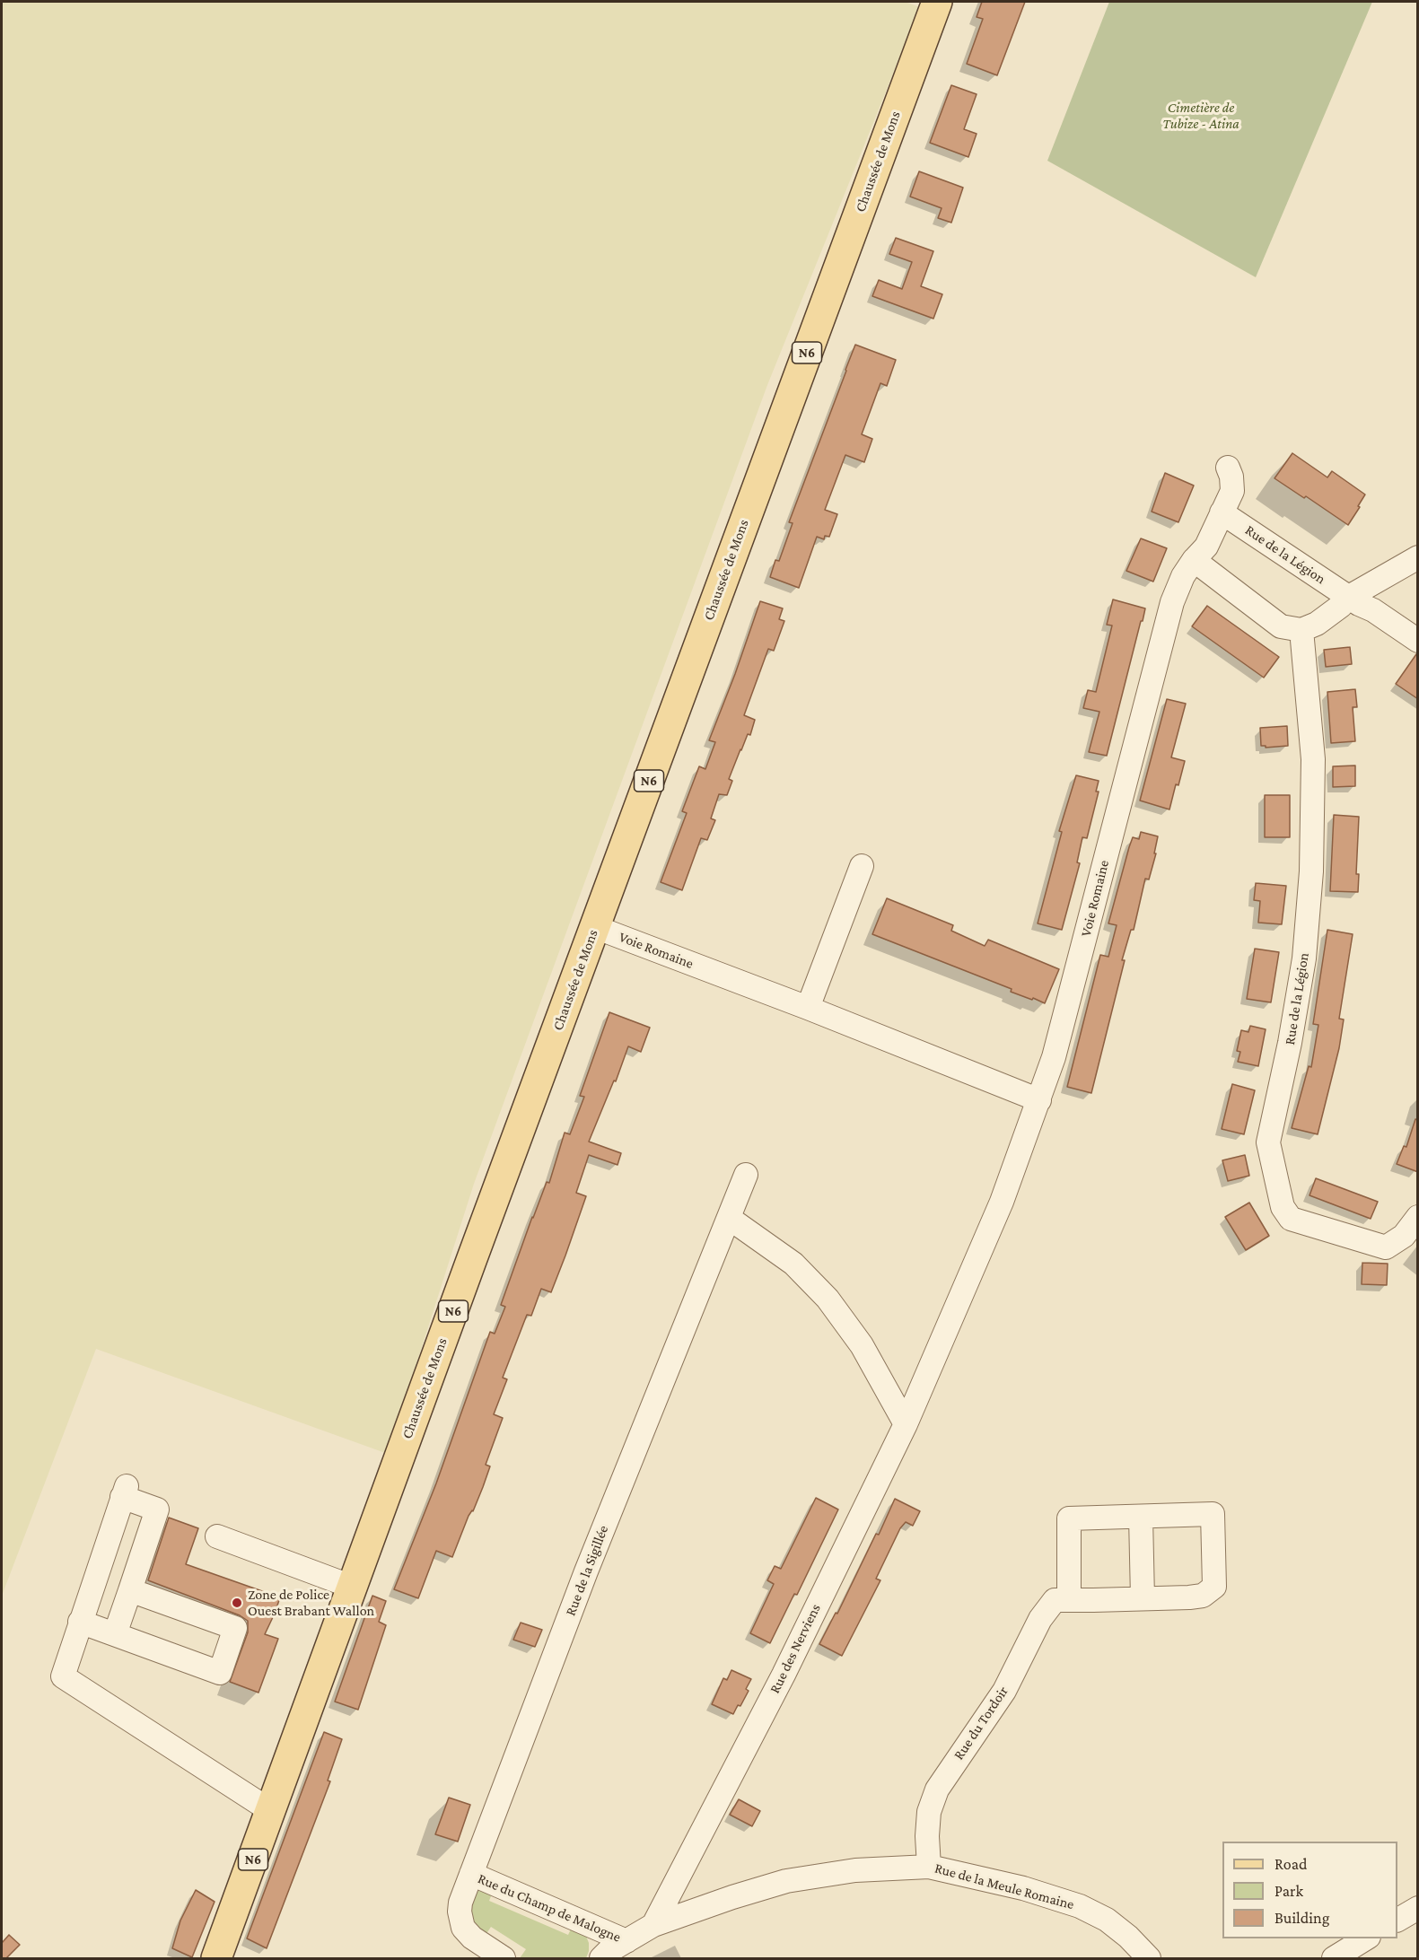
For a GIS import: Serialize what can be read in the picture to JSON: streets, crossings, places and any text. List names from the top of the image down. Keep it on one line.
{"streets":{"main road":["Chaussée de Mons","N6"],"street":["Rue de la Légion","Voie Romaine","Rue de la Sigillée","Rue des Nerviens","Rue du Tordoir","Rue de la Meule Romaine","Rue du Champ de Malogne"]},"crossings":[["Chaussée de Mons","Voie Romaine"],["Rue de la Légion","Voie Romaine"],["Voie Romaine","Rue des Nerviens"],["Rue de la Sigillée","Rue du Champ de Malogne"],["Rue des Nerviens","Rue de la Meule Romaine"],["Rue du Tordoir","Rue de la Meule Romaine"],["Rue de la Meule Romaine","Rue du Champ de Malogne"]],"parks":["Cimetière de Tubize - Atina"],"places":["Zone de Police Ouest Brabant Wallon"],"legend":["Road","Park","Building"]}
